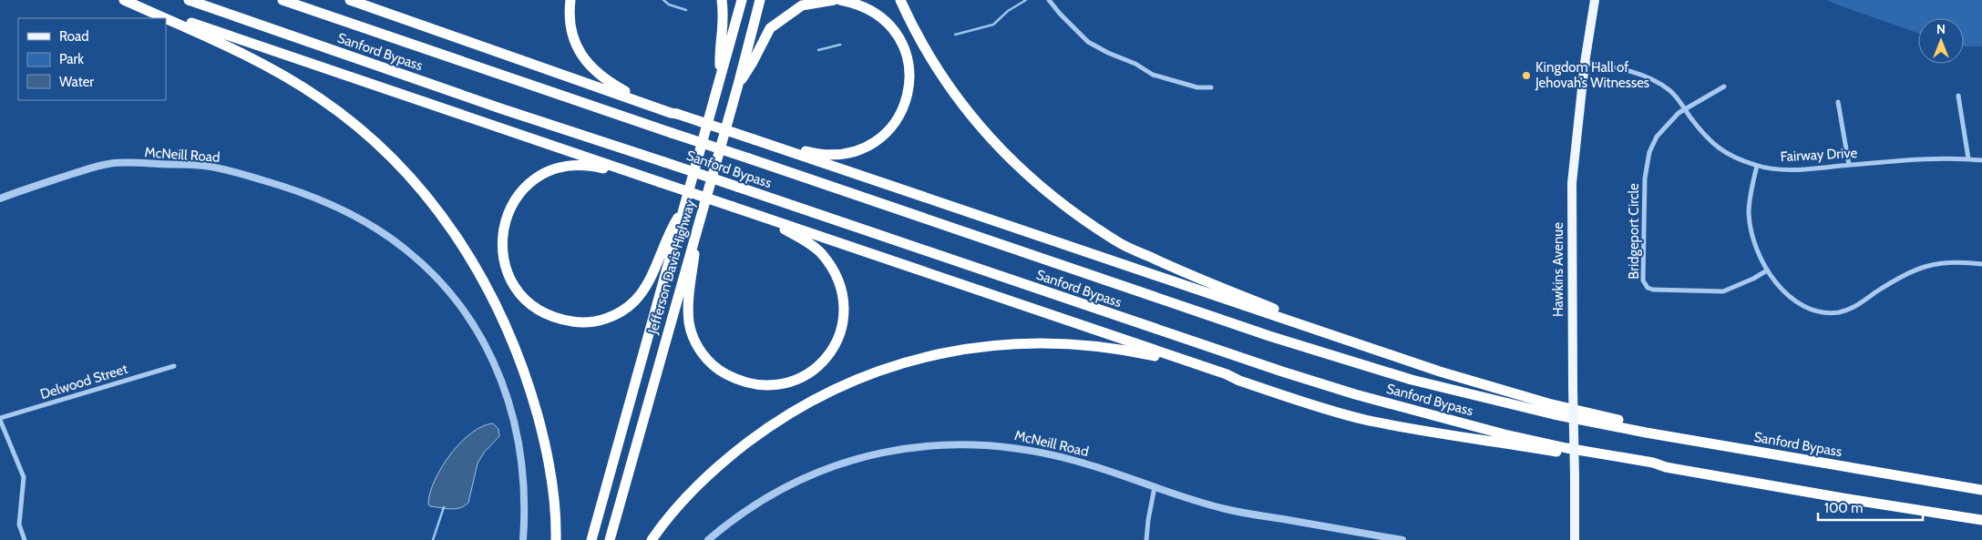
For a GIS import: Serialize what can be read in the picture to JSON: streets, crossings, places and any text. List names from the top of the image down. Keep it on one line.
{"streets":{"highway":["Sanford Bypass","Jefferson Davis Highway"],"main road":["Hawkins Avenue"],"street":["McNeill Road","Fairway Drive","Bridgeport Circle","Delwood Street"]},"crossings":[["Fairway Drive","Bridgeport Circle"],["Fairway Drive","Hawkins Avenue"]],"places":["Kingdom Hall of Jehovah’s Witnesses"],"legend":["Road","Park","Water"],"scale_bar":"100 m","north":"top"}
